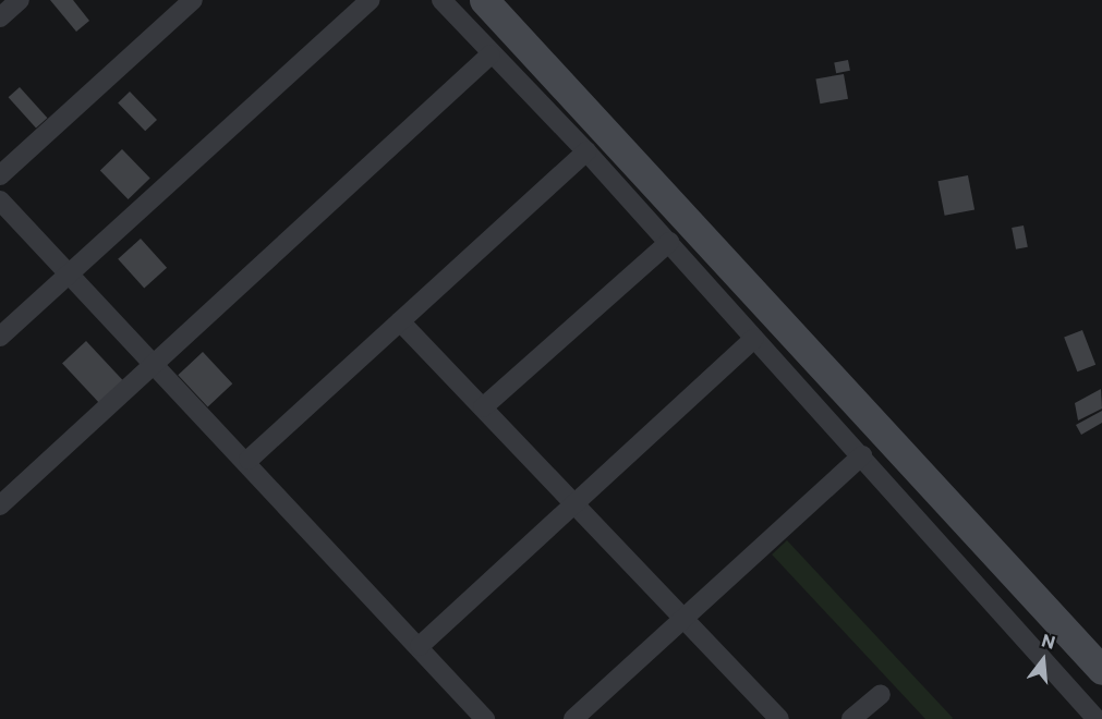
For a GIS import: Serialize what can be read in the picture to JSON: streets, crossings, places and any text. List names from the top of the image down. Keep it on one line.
{"north":"top"}
